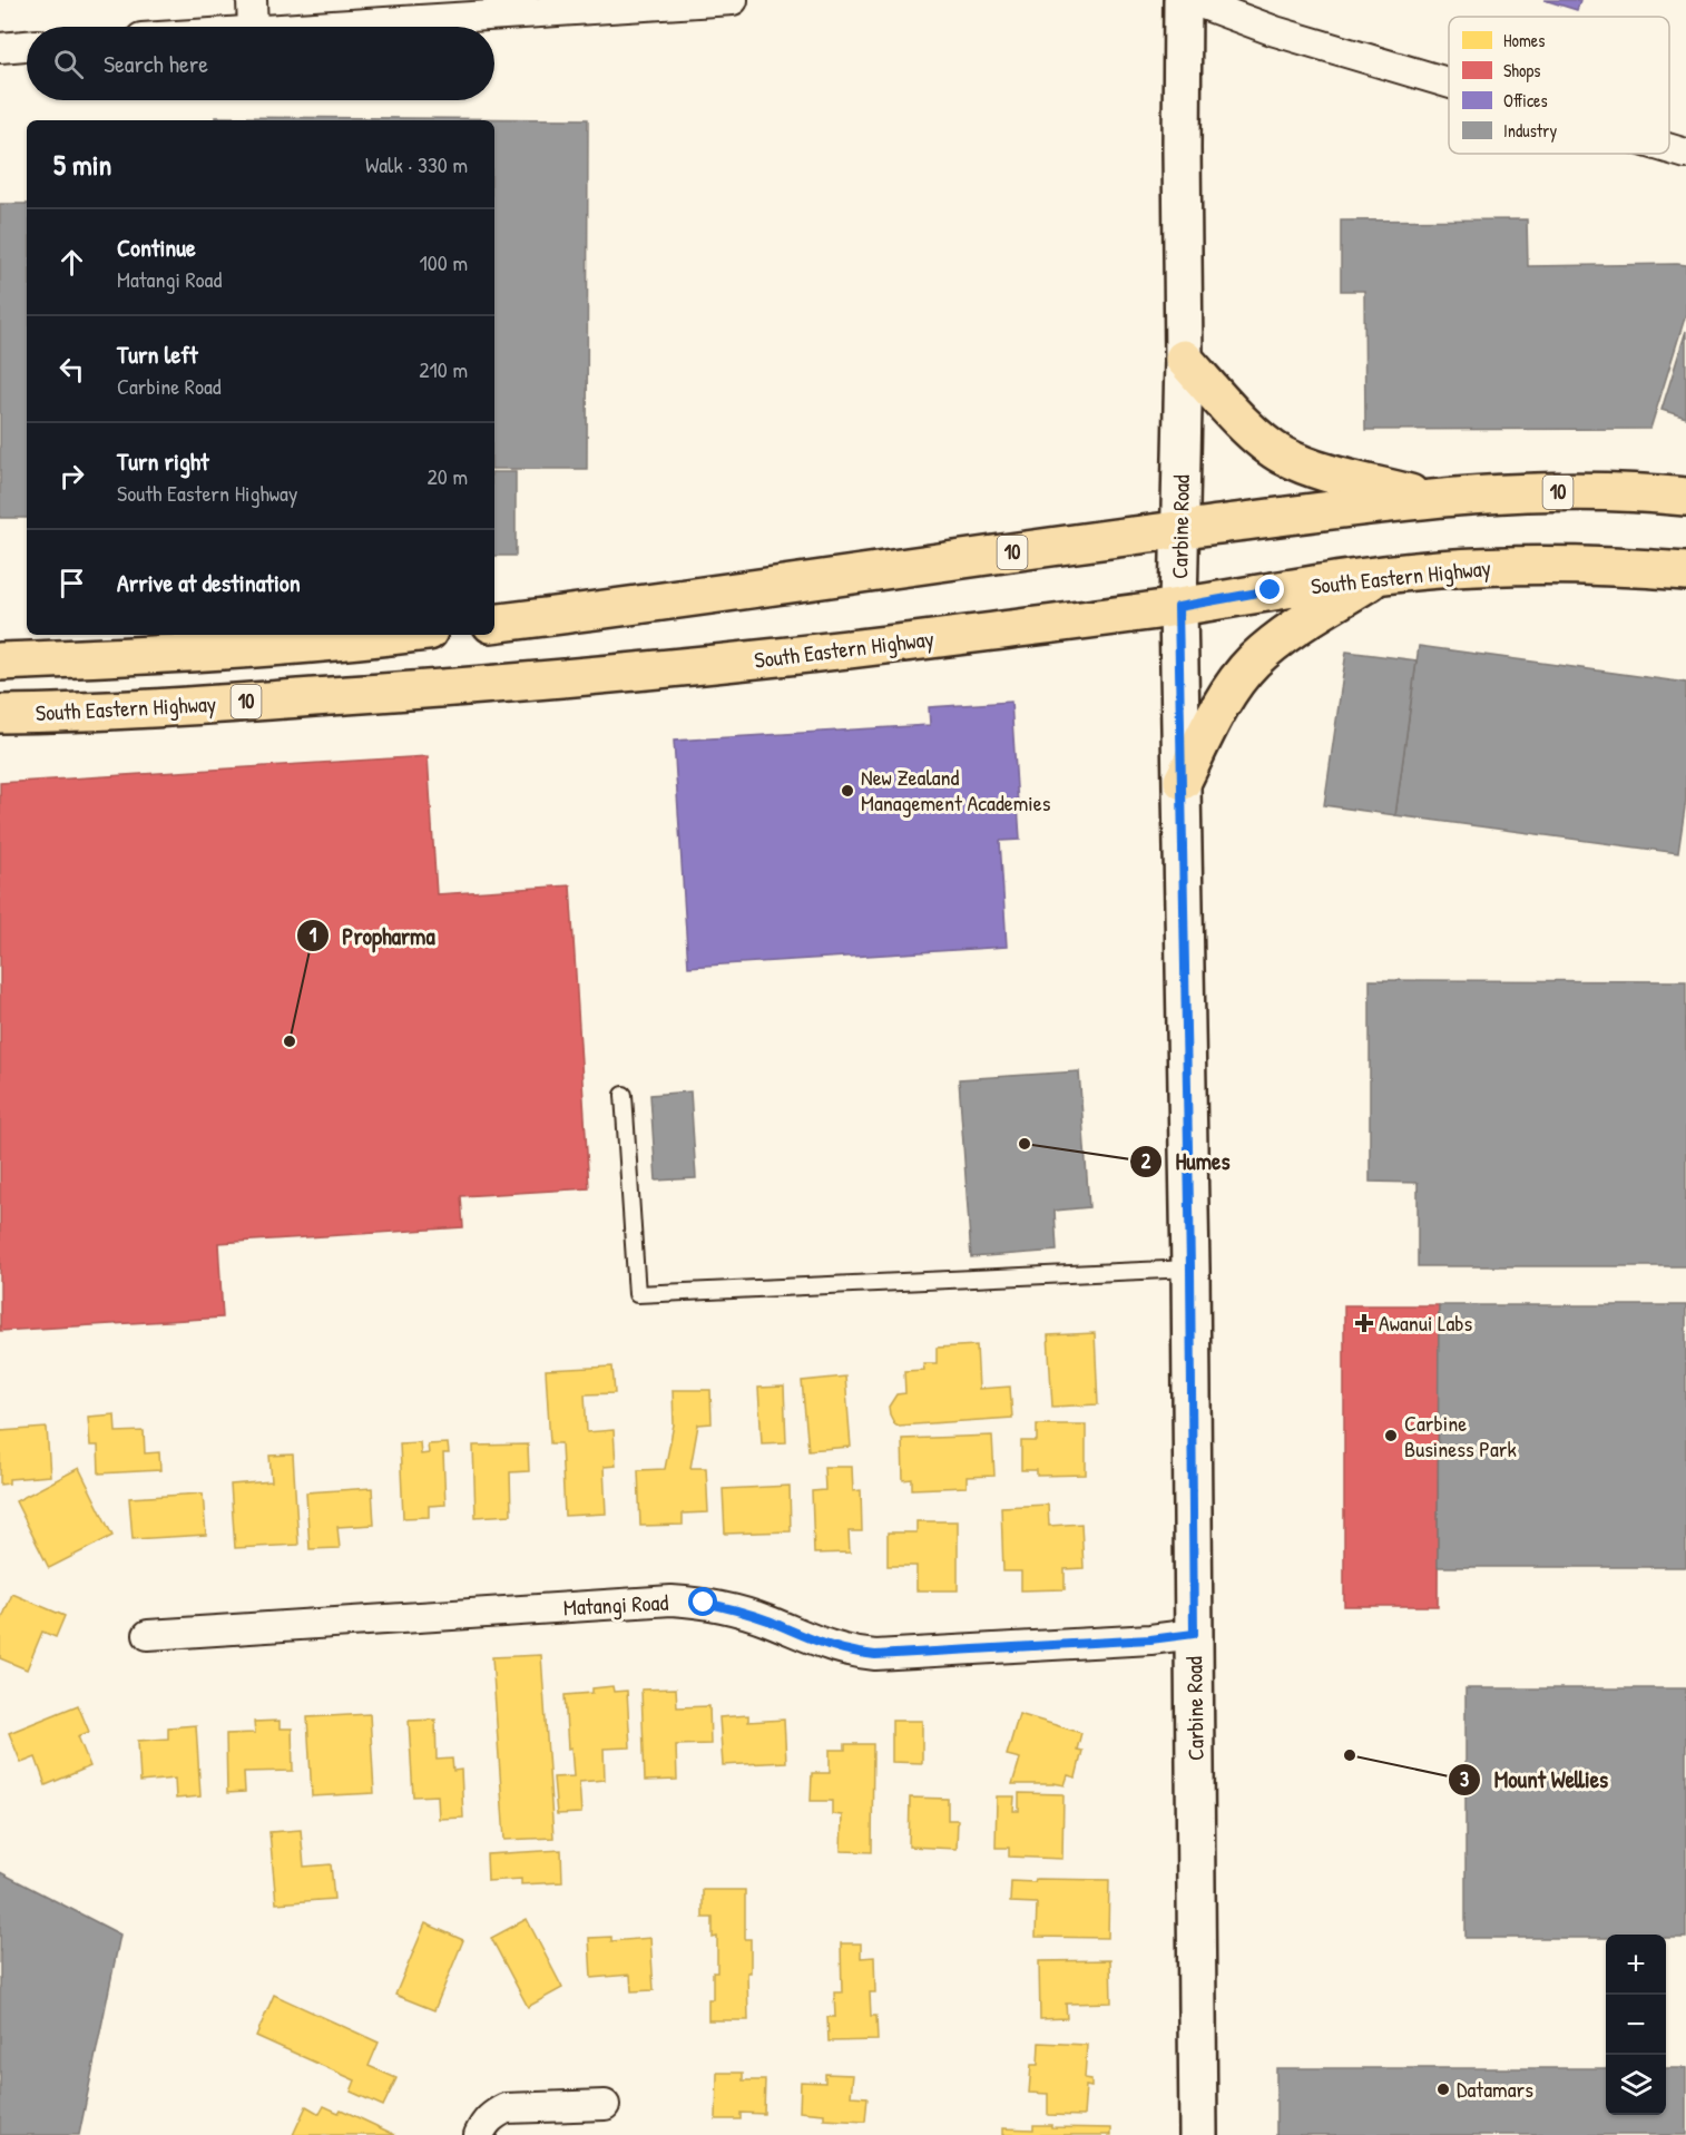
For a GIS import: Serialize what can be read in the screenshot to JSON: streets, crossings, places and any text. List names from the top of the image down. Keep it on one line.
{"streets":{"main road":["10","Carbine Road","South Eastern Highway"],"street":["Matangi Road"]},"crossings":[["10","Carbine Road"],["Carbine Road","South Eastern Highway"],["Carbine Road","Matangi Road"]],"places":{"other":["New Zealand Management Academies","Propharma","Humes","Carbine Business Park","Mount Wellies","Datamars"],"health":["Awanui Labs"]},"legend":["Homes","Shops","Offices","Industry"],"page":{"search":"Search here","heading":["5 min","Walk · 330 m"],"list":[["Continue","Matangi Road","100 m"],["Turn left","Carbine Road","210 m"],["Turn right","South Eastern Highway","20 m"],"Arrive at destination"],"map_buttons":["+","−"]}}
